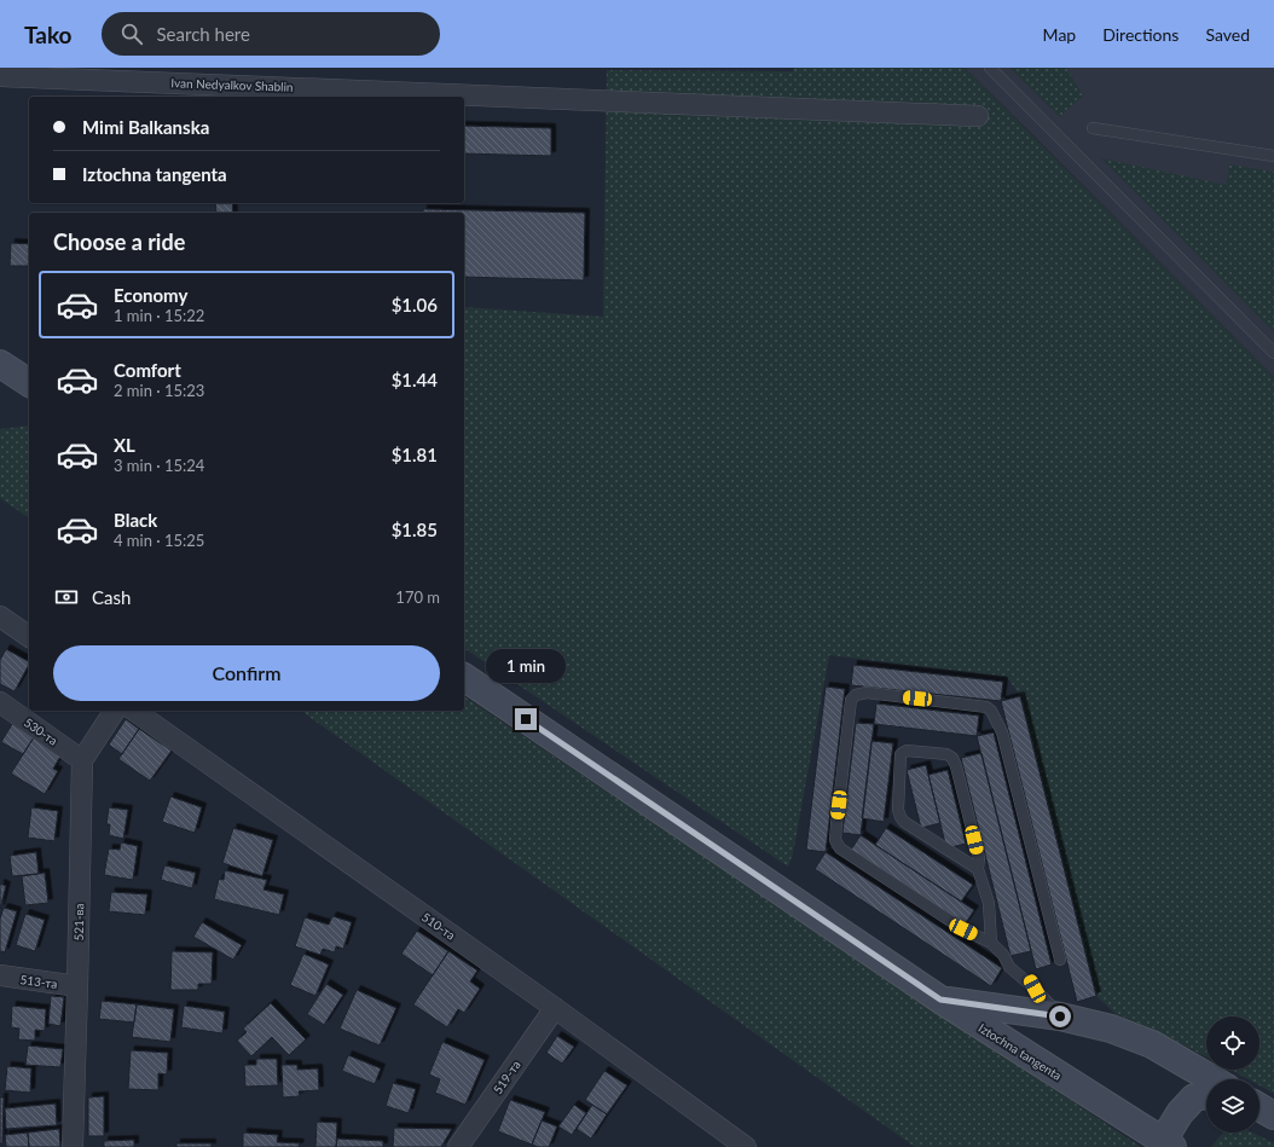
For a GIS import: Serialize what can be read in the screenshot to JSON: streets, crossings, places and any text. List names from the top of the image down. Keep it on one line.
{"streets":{"street":["Ivan Nedyalkov Shablin","530-та","521-ва","510-та","513-та","Iztochna tangenta","519-та"]},"crossings":[["530-та","521-ва"],["521-ва","513-та"],["510-та","519-та"]],"page":{"header":"Tako","search":"Search here","nav":["Map","Directions","Saved"],"banner":["Mimi Balkanska","Iztochna tangenta"],"heading":"Choose a ride","list":[{"name":"Economy","note":"1 min · 15:22","value":"$1.06"},{"name":"Comfort","note":"2 min · 15:23","value":"$1.44"},{"name":"XL","note":"3 min · 15:24","value":"$1.81"},{"name":"Black","note":"4 min · 15:25","value":"$1.85"}],"pay":["Cash","170 m"],"buttons":"Confirm","bubble":"1 min"}}
